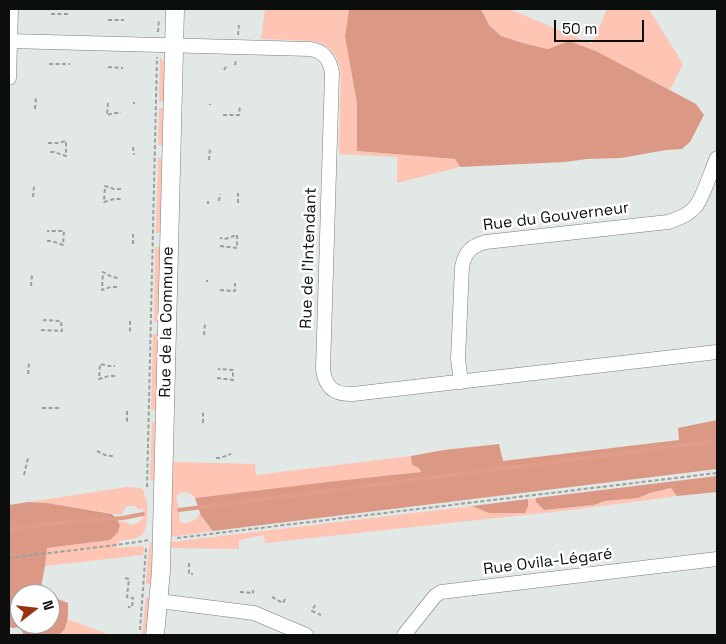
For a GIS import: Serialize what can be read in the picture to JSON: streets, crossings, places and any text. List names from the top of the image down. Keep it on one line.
{"streets":{"street":["Rue du Gouverneur","Rue de l'Intendant","Rue de la Commune","Rue Ovila-Légaré"]},"crossings":[["Rue du Gouverneur","Rue de l'Intendant"],["Rue de l'Intendant","Rue de la Commune"]],"scale_bar":"50 m","north":"right"}
